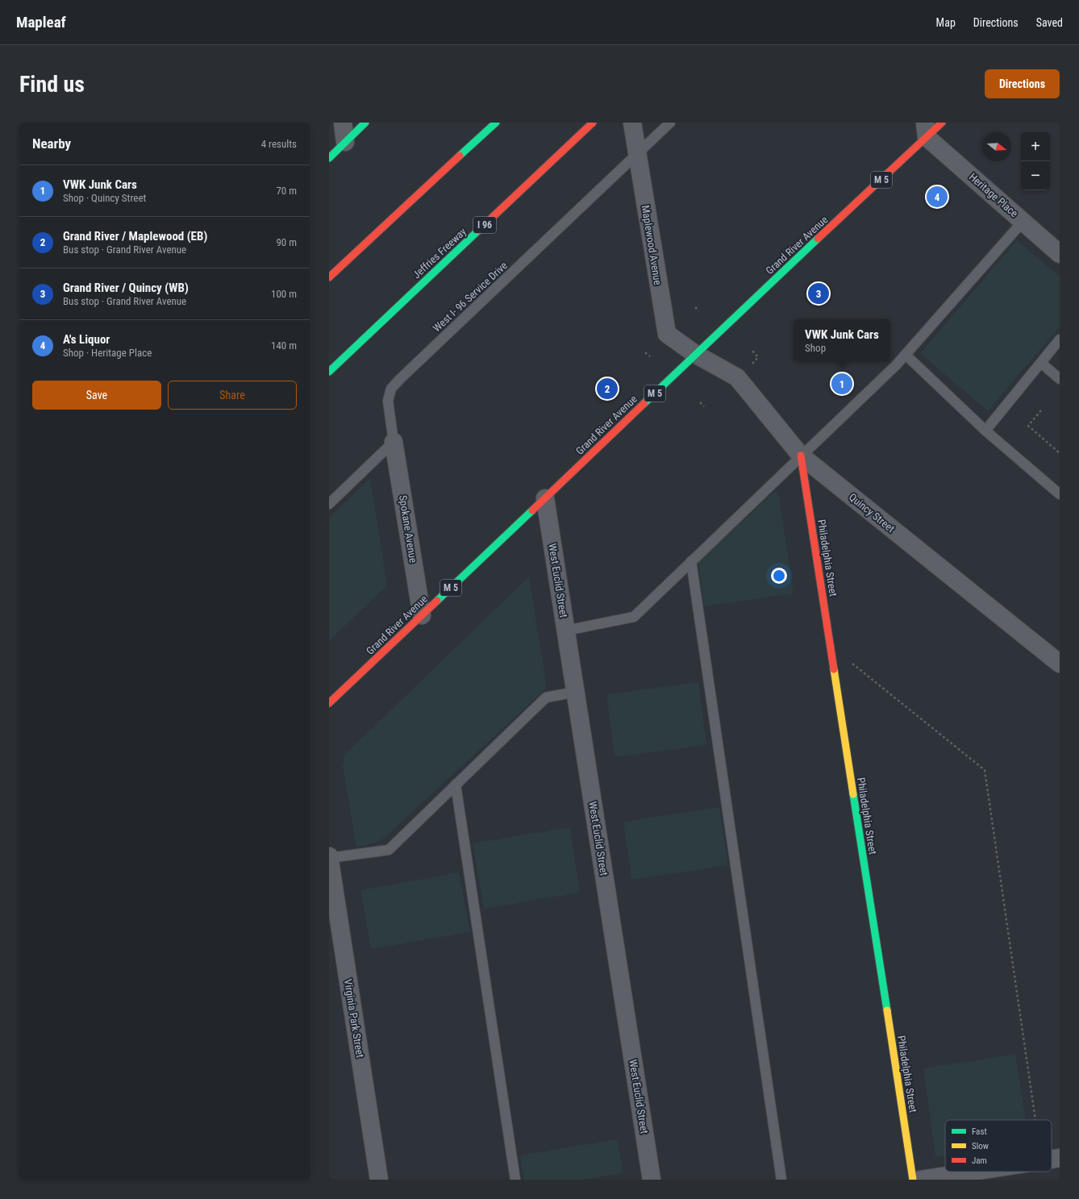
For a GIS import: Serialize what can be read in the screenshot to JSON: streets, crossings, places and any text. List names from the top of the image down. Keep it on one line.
{"streets":{"main road":["M 5","I 96","Grand River Avenue","Jeffries Freeway","Philadelphia Street"],"street":["Heritage Place","Maplewood Avenue","Quincy Street","Spokane Avenue","West Euclid Street","Virginia Park Street"],"lane":["West I- 96 Service Drive"]},"crossings":[["Heritage Place","Grand River Avenue"],["Maplewood Avenue","Grand River Avenue"],["Maplewood Avenue","West I- 96 Service Drive"],["Maplewood Avenue","Quincy Street"],["Grand River Avenue","Quincy Street"],["Grand River Avenue","Spokane Avenue"],["Grand River Avenue","West Euclid Street"],["West I- 96 Service Drive","Spokane Avenue"],["Quincy Street","Philadelphia Street"]],"legend":["Fast","Slow","Jam"],"north":"right","page":{"header":"Mapleaf","nav":["Map","Directions","Saved"],"buttons":["Directions",["Save","Share"]],"title":"Find us","heading":["Nearby","4 results"],"map_buttons":["+","−"],"list":[{"mark":"1","name":"VWK Junk Cars","note":"Shop · Quincy Street","value":"70 m"},{"mark":"2","name":"Grand River / Maplewood (EB)","note":"Bus stop · Grand River Avenue","value":"90 m"},{"mark":"3","name":"Grand River / Quincy (WB)","note":"Bus stop · Grand River Avenue","value":"100 m"},{"mark":"4","name":"A's Liquor","note":"Shop · Heritage Place","value":"140 m"}],"pins":["4","3","1","2"],"popup":["VWK Junk Cars","Shop"]}}
